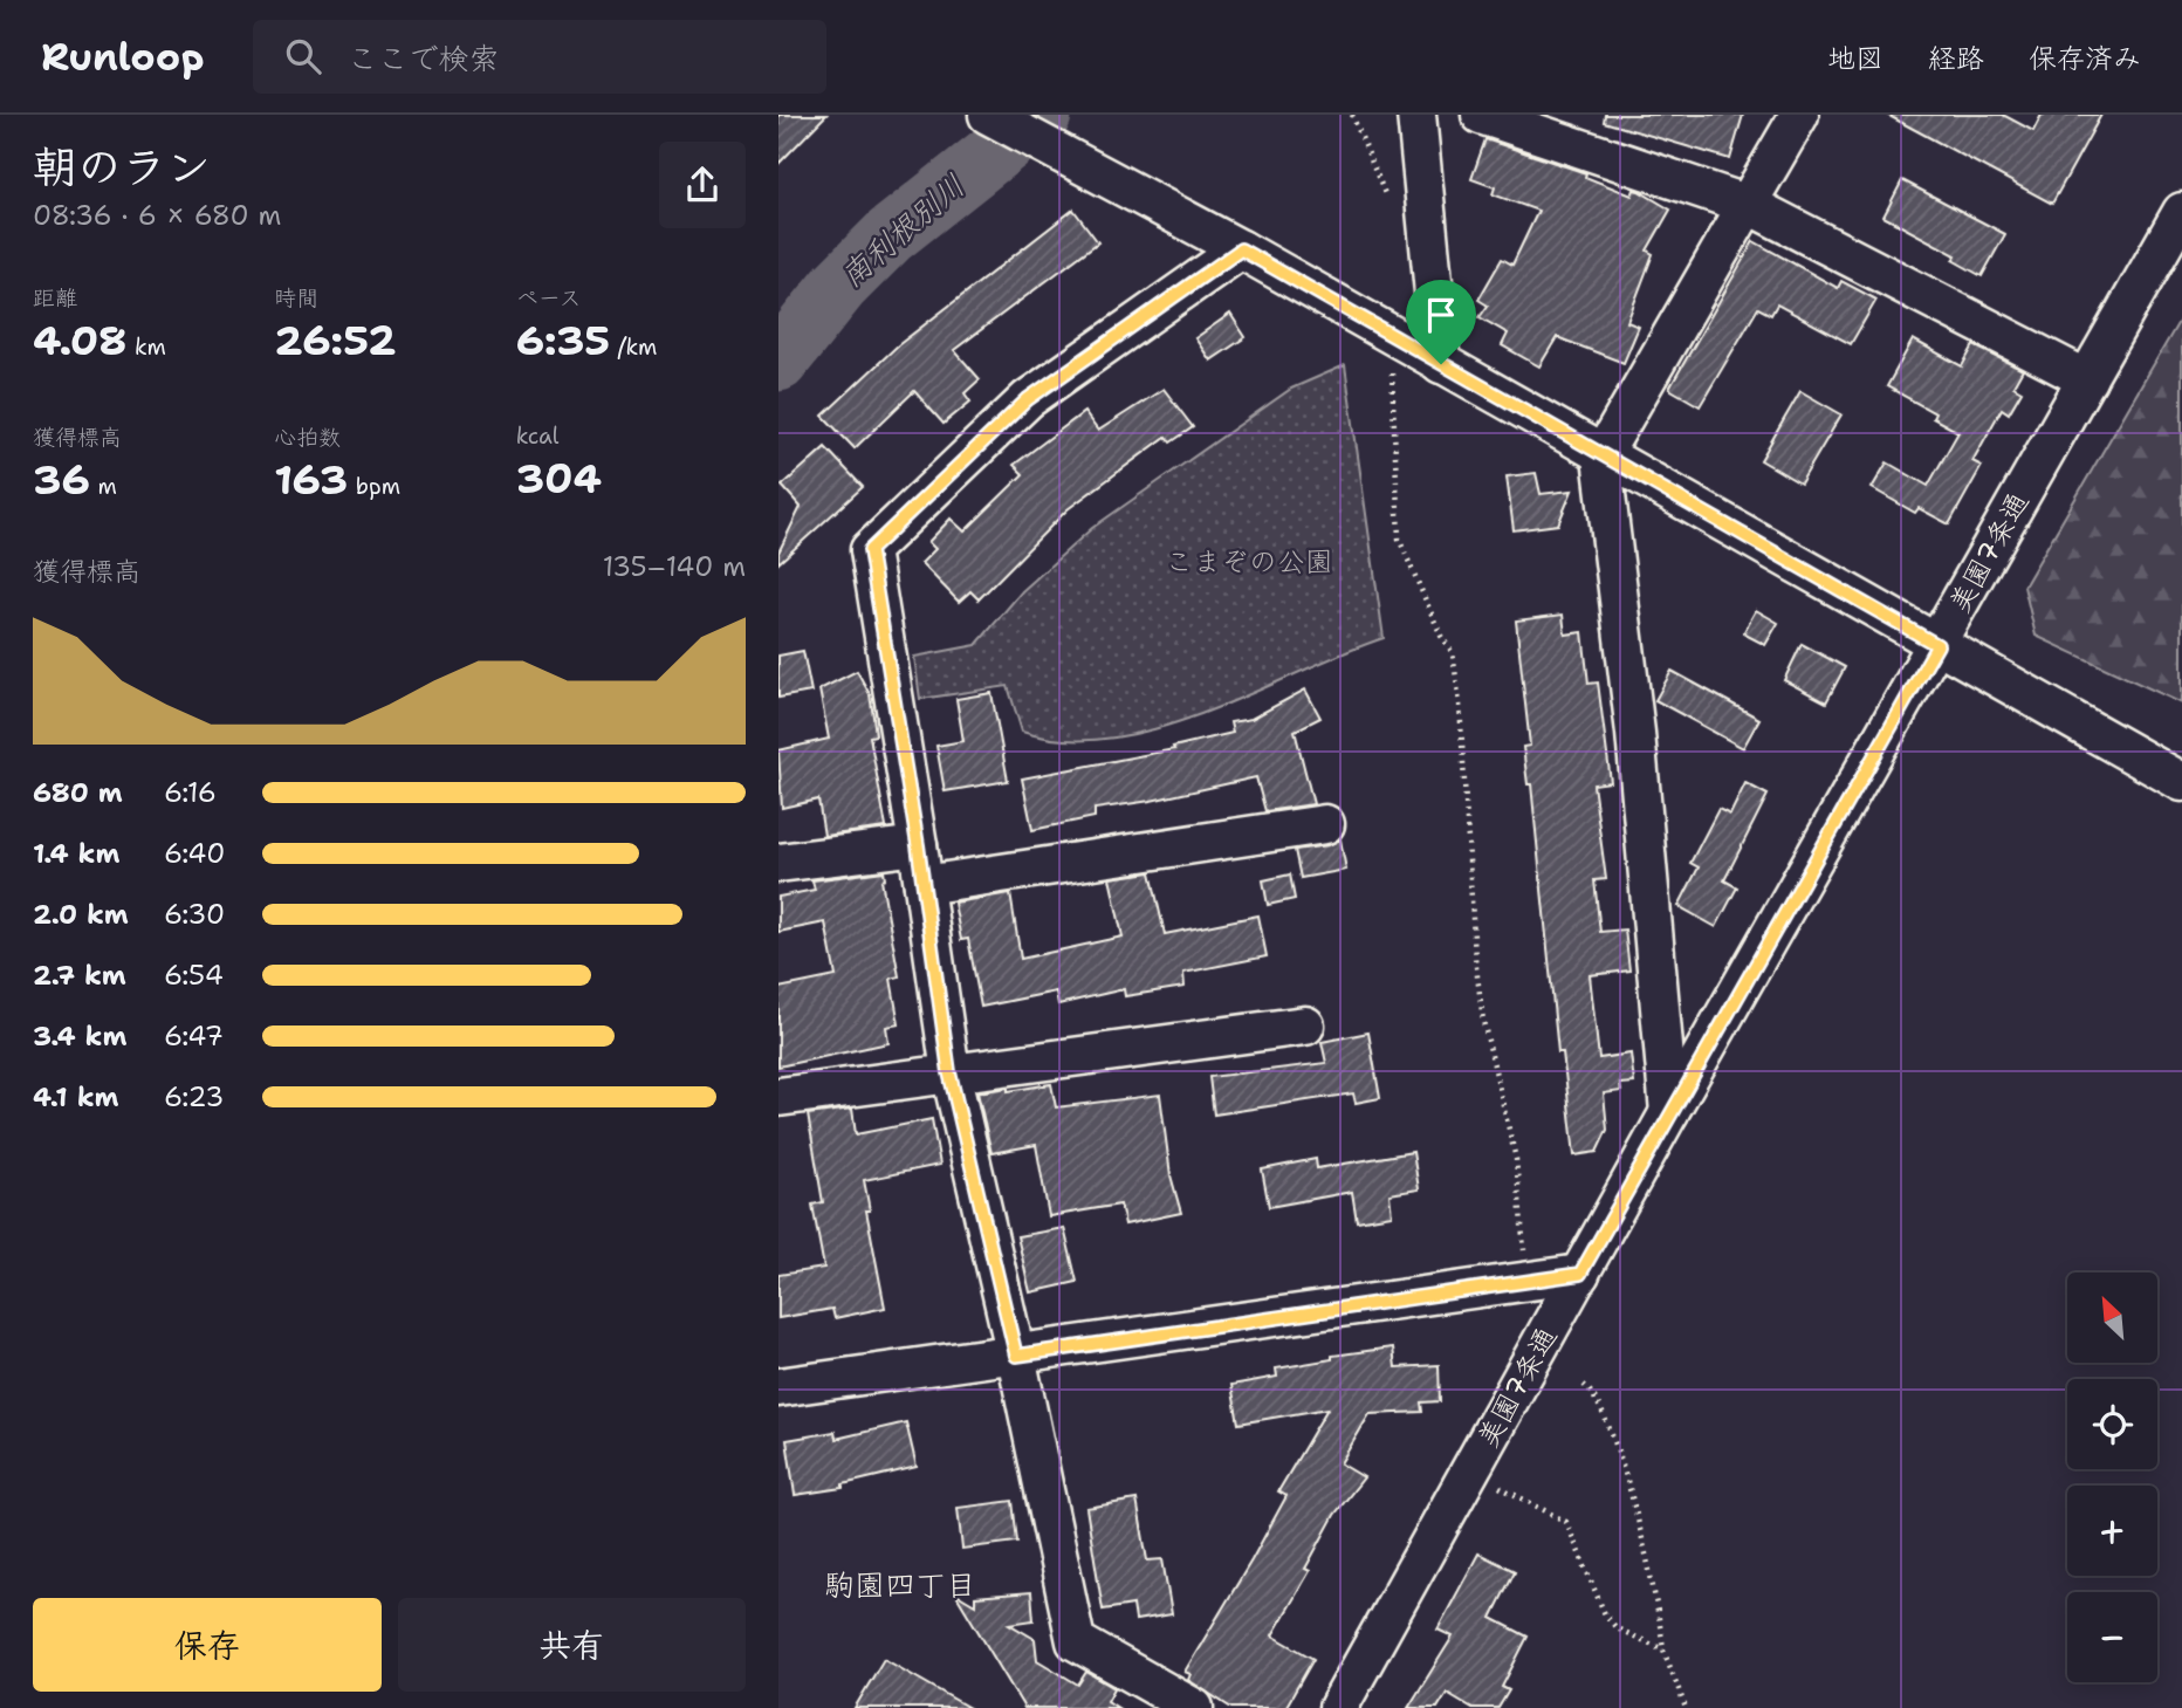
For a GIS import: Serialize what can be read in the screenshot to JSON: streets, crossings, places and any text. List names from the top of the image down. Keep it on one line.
{"streets":{"street":["美園7条通"]},"districts":["駒園四丁目"],"water":["南利根別川"],"parks":["こまぞの公園"],"north":"top left","page":{"header":"Runloop","search":"ここで検索","nav":["地図","経路","保存済み"],"heading":["朝のラン","08:36 · 6 × 680 m"],"stats":[["距離","4.08 km"],["時間","26:52"],["ペース","6:35 /km"],["獲得標高","36 m"],["心拍数","163 bpm"],["kcal","304"]],"chart":["獲得標高","135–140 m"],"list":[{"name":"680 m","note":"6:16"},{"name":"1.4 km","note":"6:40"},{"name":"2.0 km","note":"6:30"},{"name":"2.7 km","note":"6:54"},{"name":"3.4 km","note":"6:47"},{"name":"4.1 km","note":"6:23"}],"map_buttons":["+","−"],"buttons":["保存","共有"]}}
